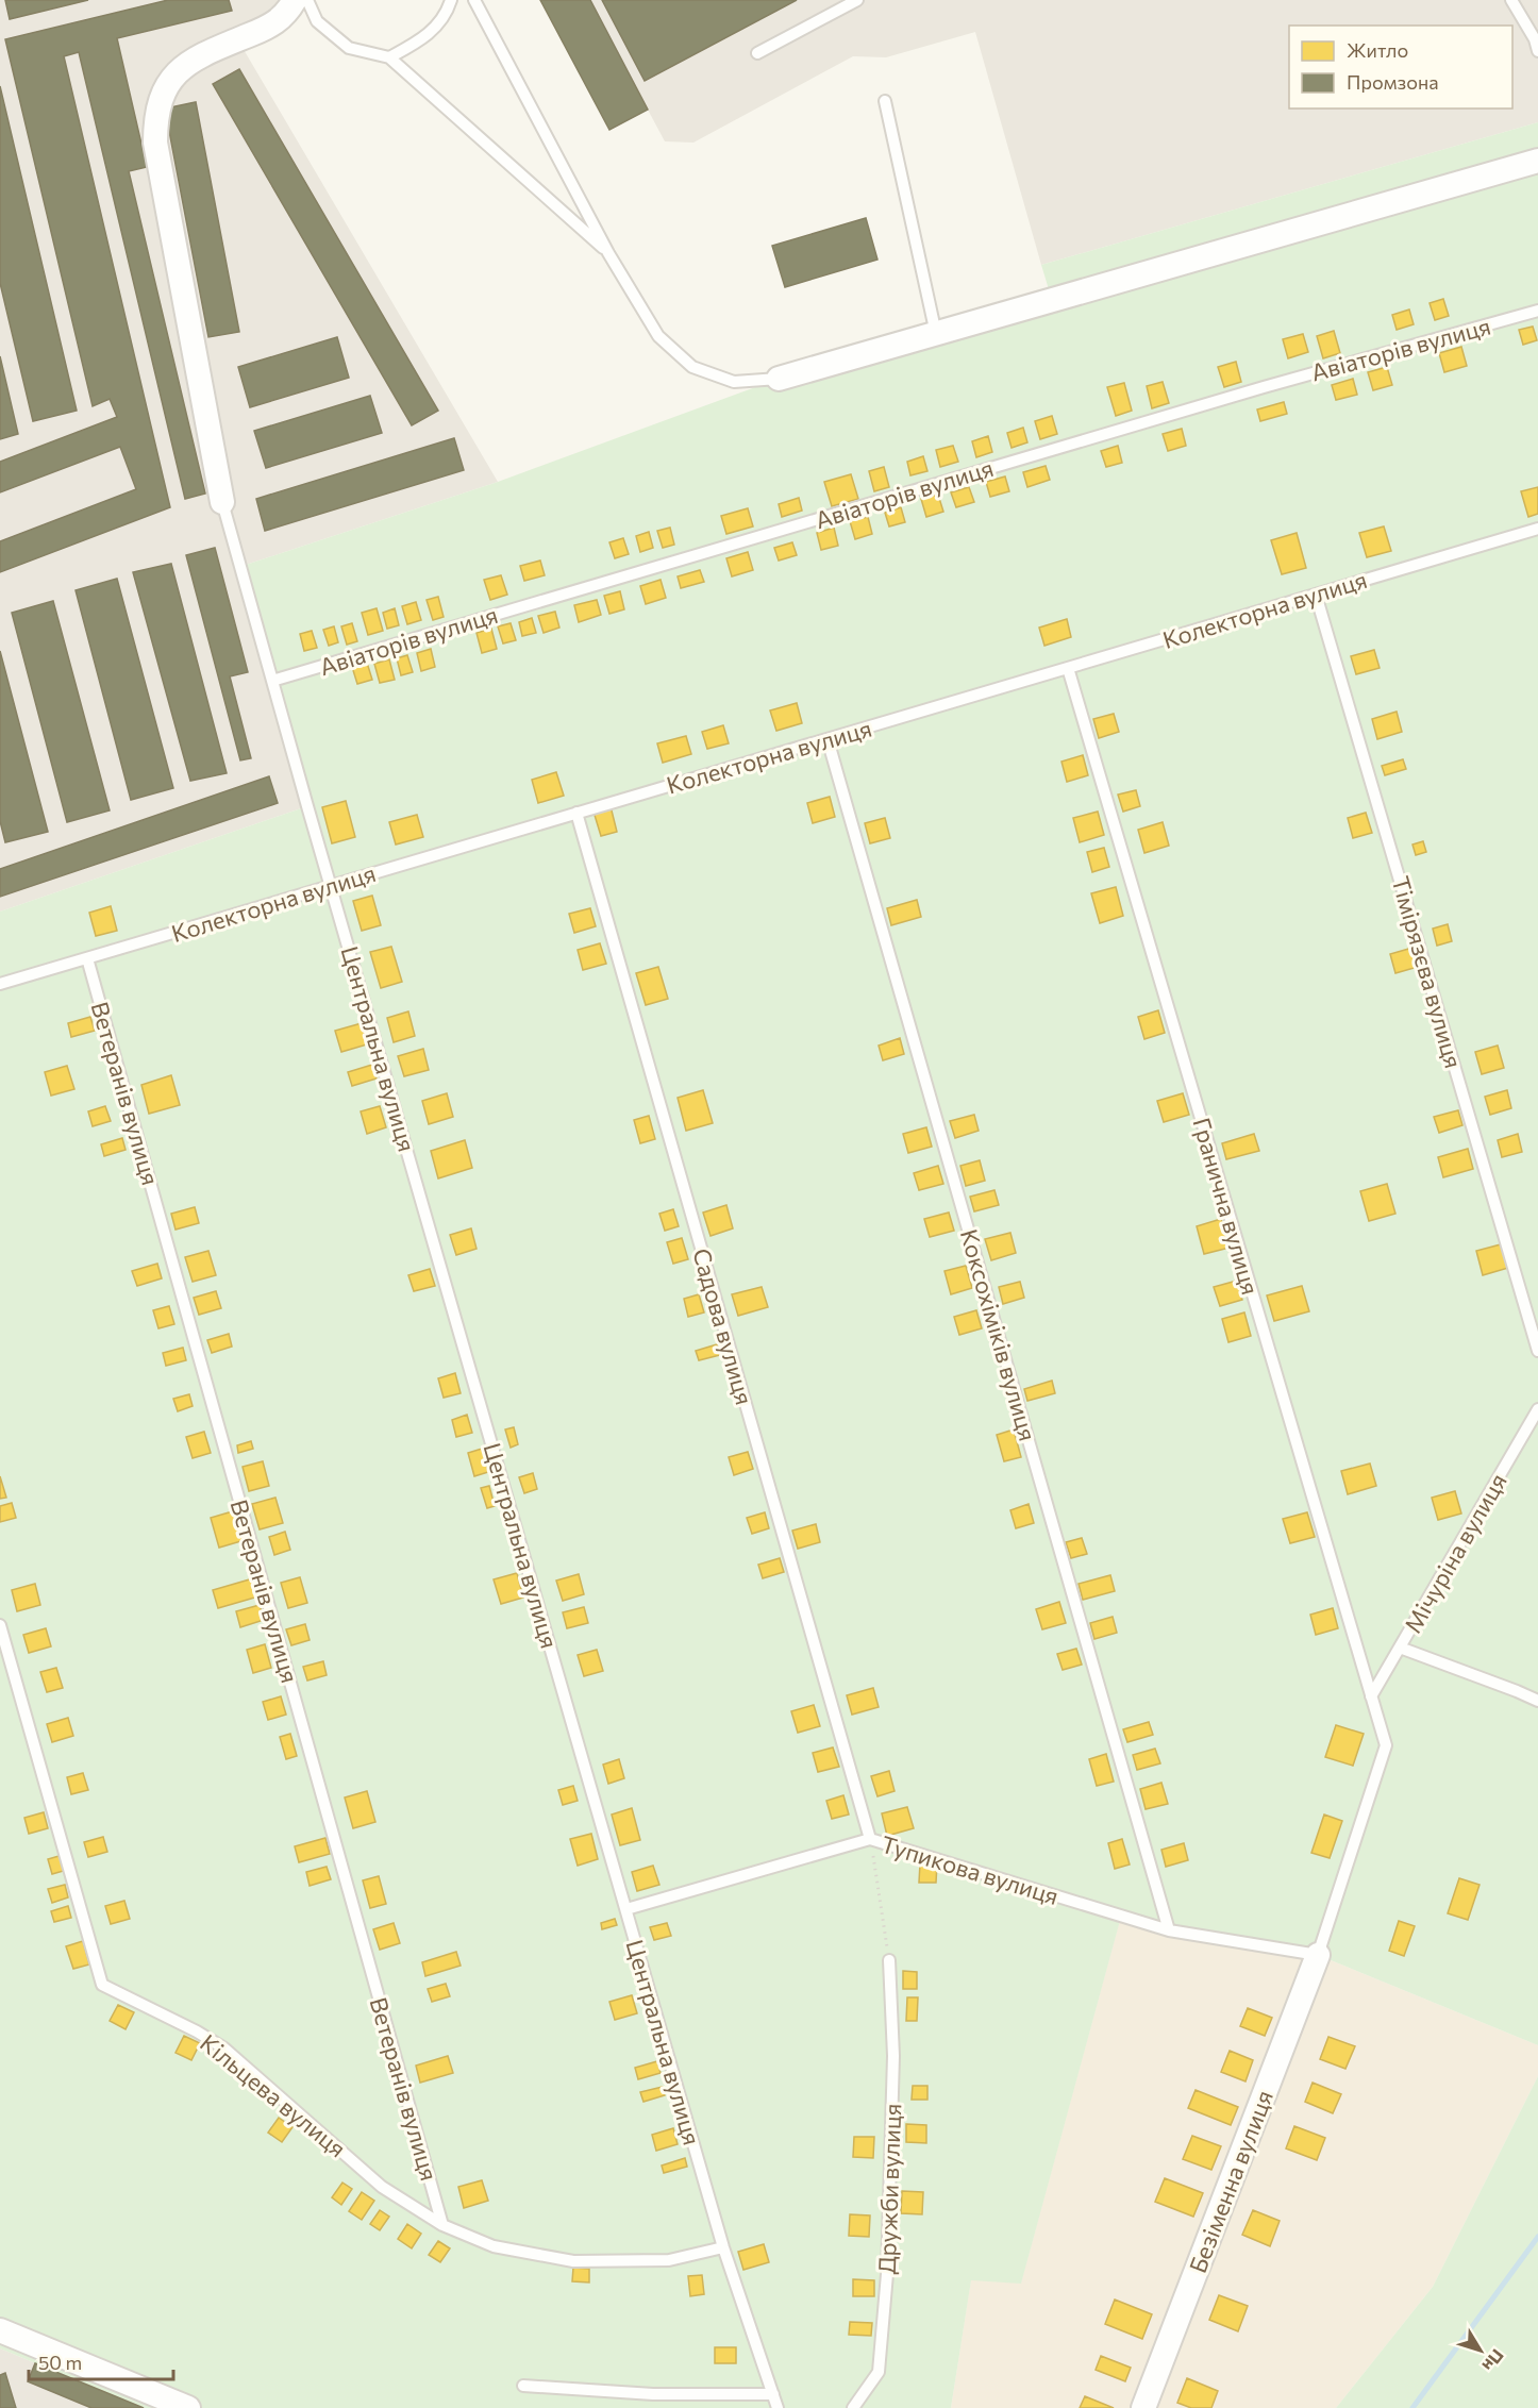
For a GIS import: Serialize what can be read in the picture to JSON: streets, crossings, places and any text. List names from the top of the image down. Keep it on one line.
{"streets":{"street":["Безіменна вулиця"],"lane":["Авіаторів вулиця","Колекторна вулиця","Тімірязєва вулиця","Центральна вулиця","Ветеранів вулиця","Гранична вулиця","Садова вулиця","Коксохіміків вулиця","Мічуріна вулиця","Тупикова вулиця","Кільцева вулиця","Дружби вулиця"]},"crossings":[["Авіаторів вулиця","Центральна вулиця"],["Колекторна вулиця","Тімірязєва вулиця"],["Колекторна вулиця","Центральна вулиця"],["Колекторна вулиця","Ветеранів вулиця"],["Колекторна вулиця","Гранична вулиця"],["Колекторна вулиця","Садова вулиця"],["Колекторна вулиця","Коксохіміків вулиця"],["Центральна вулиця","Тупикова вулиця"],["Центральна вулиця","Кільцева вулиця"],["Ветеранів вулиця","Кільцева вулиця"],["Гранична вулиця","Мічуріна вулиця"],["Гранична вулиця","Тупикова вулиця"],["Гранична вулиця","Безіменна вулиця"],["Садова вулиця","Тупикова вулиця"],["Коксохіміків вулиця","Тупикова вулиця"],["Тупикова вулиця","Безіменна вулиця"]],"legend":["Житло","Промзона"],"scale_bar":"50 m","north":"bottom right"}
